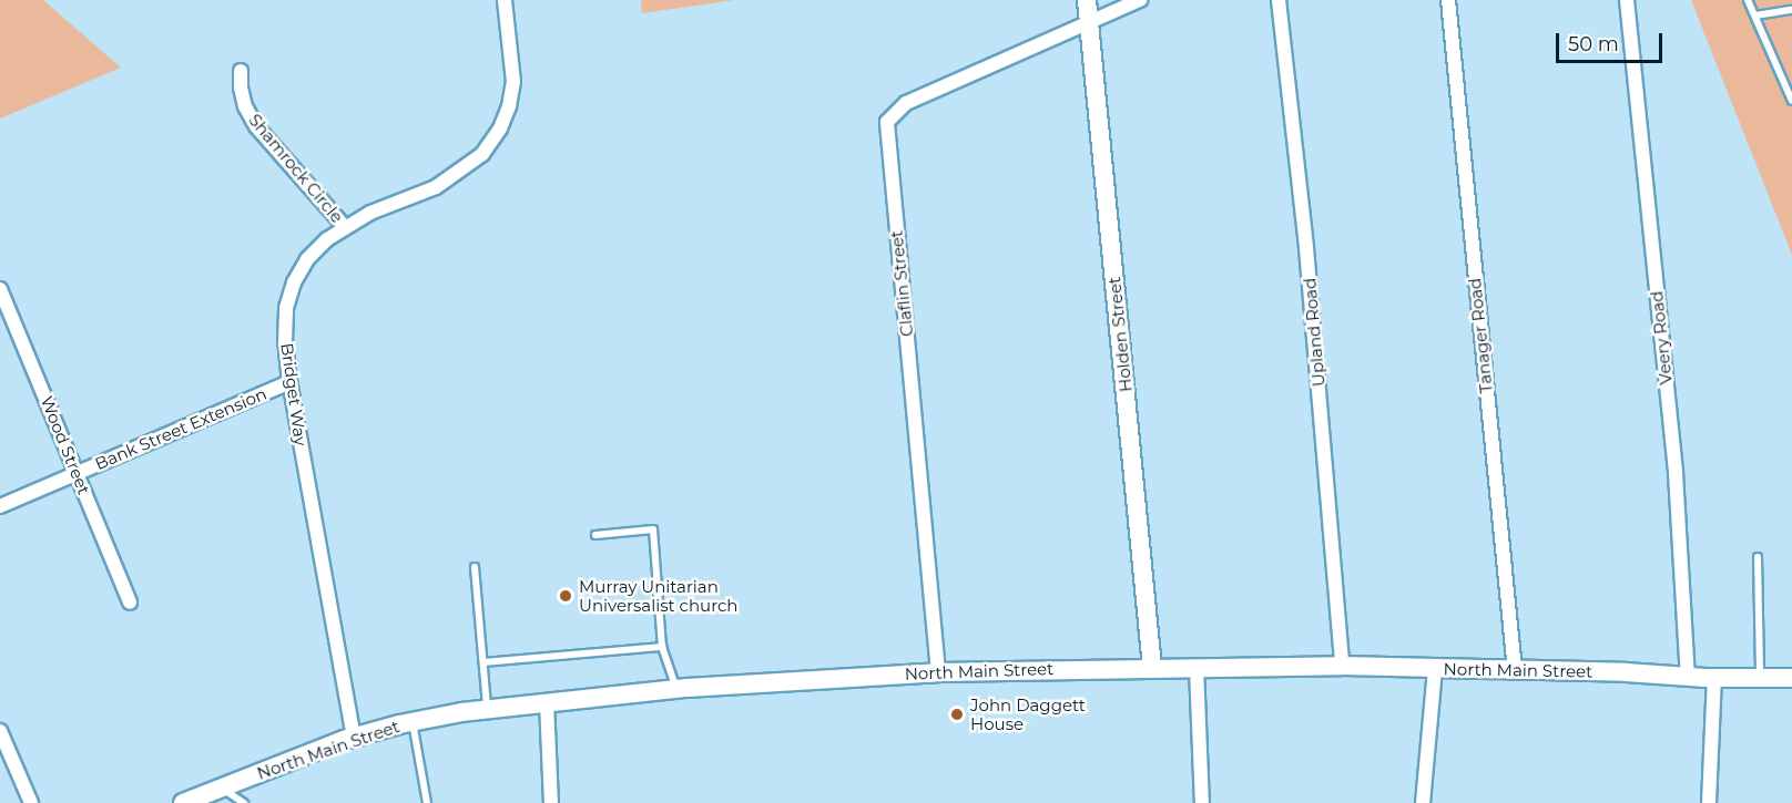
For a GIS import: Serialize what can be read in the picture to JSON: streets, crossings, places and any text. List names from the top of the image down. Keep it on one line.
{"streets":{"main road":["Holden Street","North Main Street"],"street":["Shamrock Circle","Claflin Street","Upland Road","Tanager Road","Veery Road","Bridget Way","Bank Street Extension","Wood Street"]},"crossings":[["Shamrock Circle","Bridget Way"],["Claflin Street","Holden Street"],["Claflin Street","North Main Street"],["Upland Road","North Main Street"],["Holden Street","North Main Street"],["Tanager Road","North Main Street"],["Veery Road","North Main Street"],["Bridget Way","Bank Street Extension"],["Bridget Way","North Main Street"],["Bank Street Extension","Wood Street"]],"places":["Murray Unitarian Universalist church","John Daggett House"],"scale_bar":"50 m"}
